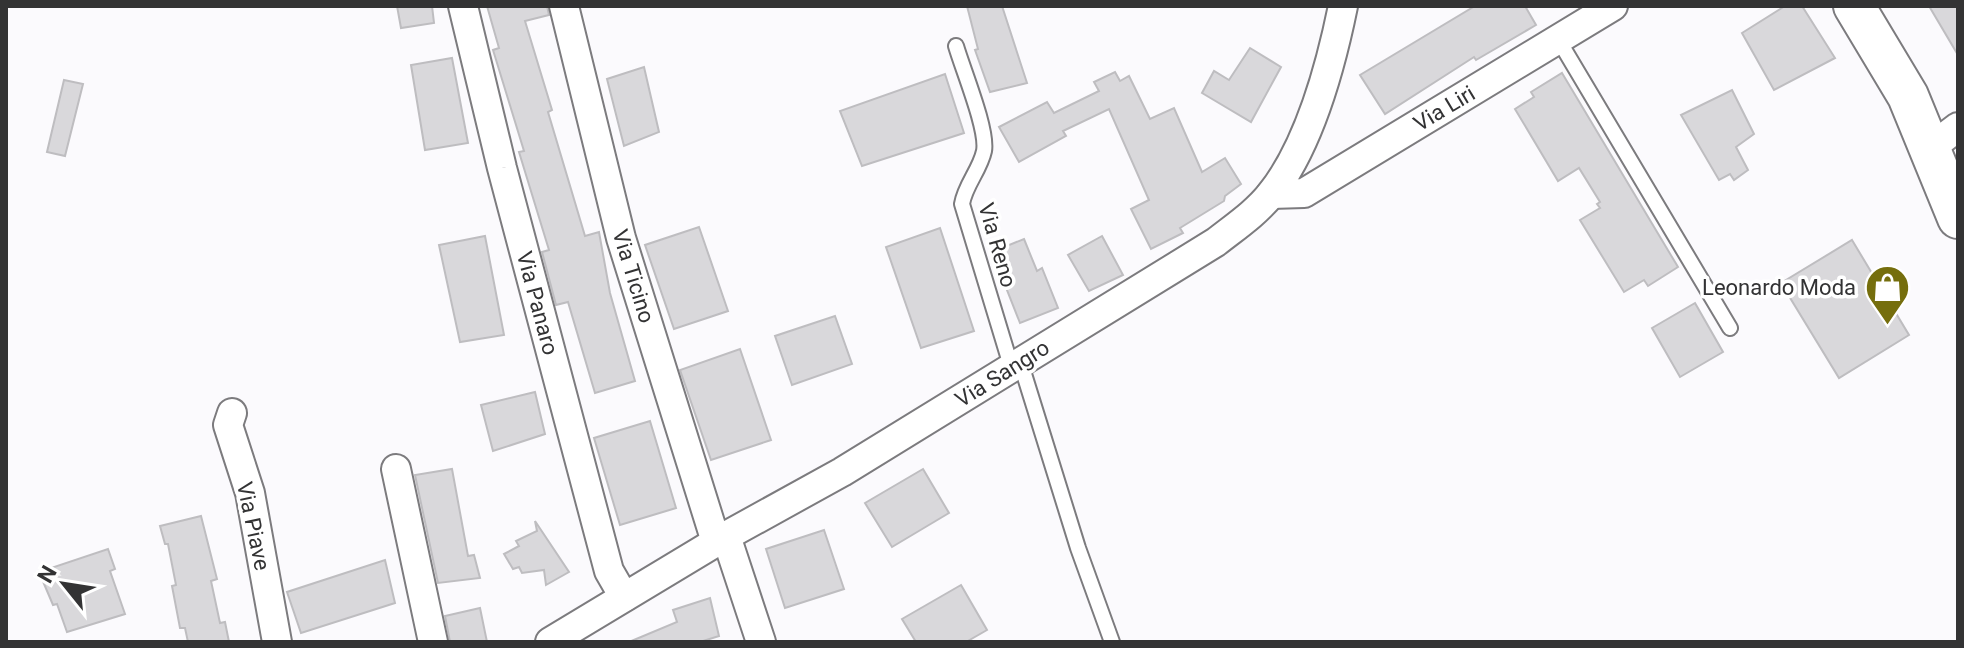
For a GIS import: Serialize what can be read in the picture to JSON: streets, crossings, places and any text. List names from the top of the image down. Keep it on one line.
{"streets":{"street":["Via Liri","Via Ticino","Via Panaro","Via Sangro","Via Piave"],"lane":["Via Reno"]},"crossings":[["Via Liri","Via Sangro"],["Via Reno","Via Sangro"],["Via Ticino","Via Sangro"],["Via Panaro","Via Sangro"]],"places":{"shop":["Leonardo Moda"]},"north":"top left"}
